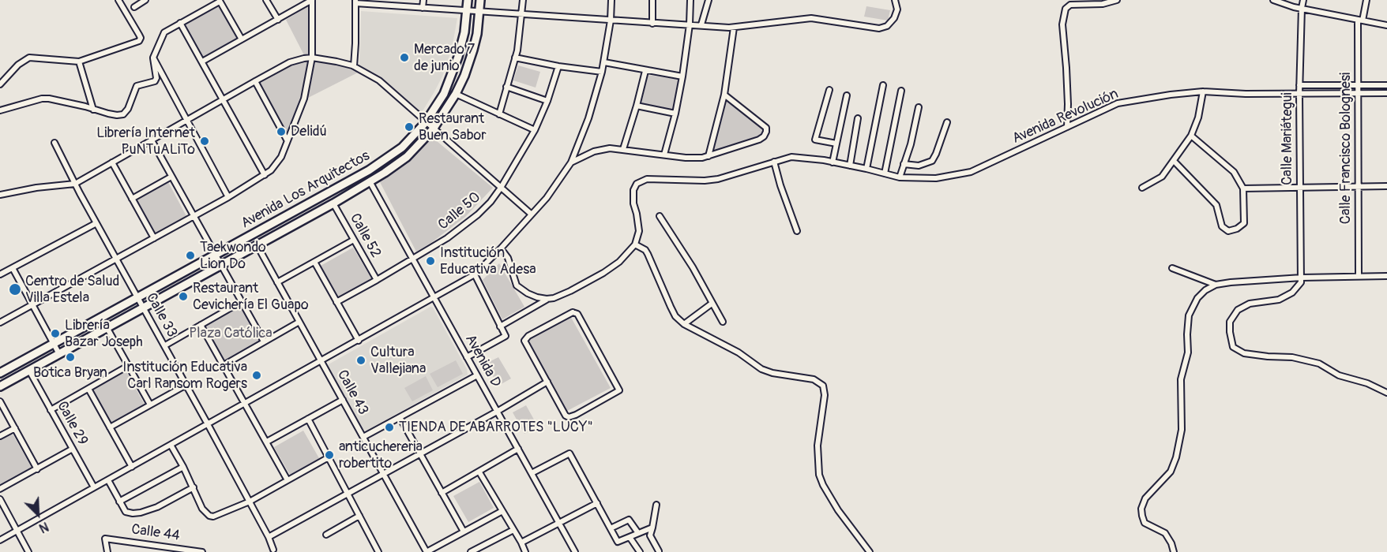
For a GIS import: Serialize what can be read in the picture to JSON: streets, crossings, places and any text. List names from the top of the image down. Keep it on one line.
{"streets":{"main road":["Avenida Los Arquitectos"],"street":["Avenida Revolución","Calle Mariátegui","Calle Francisco Bolognesi","Calle 50","Calle 52","Calle 33","Avenida D","Calle 43","Calle 29","Calle 44"]},"crossings":[["Avenida Revolución","Calle Mariátegui"],["Avenida Revolución","Calle Francisco Bolognesi"],["Avenida Los Arquitectos","Calle 52"],["Avenida Los Arquitectos","Calle 33"],["Avenida Los Arquitectos","Avenida D"],["Avenida Los Arquitectos","Calle 43"],["Avenida Los Arquitectos","Calle 29"],["Calle 50","Calle 52"],["Calle 50","Avenida D"]],"parks":["Plaza Católica"],"places":["Mercado 7 de junio","Restaurant Buen Sabor","Delidú","Librería Internet PuNTuALiTo","Taekwondo Lion Do","Institución Educativa Adesa","Centro de Salud Villa Estela","Restaurant Cevichería El Guapo","Librería Bazar Joseph","Botica Bryan","Cultura Vallejiana","Institución Educativa Carl Ransom Rogers","TIENDA DE ABARROTES \"LUCY\"","anticuchereria robertito"],"north":"bottom right"}
